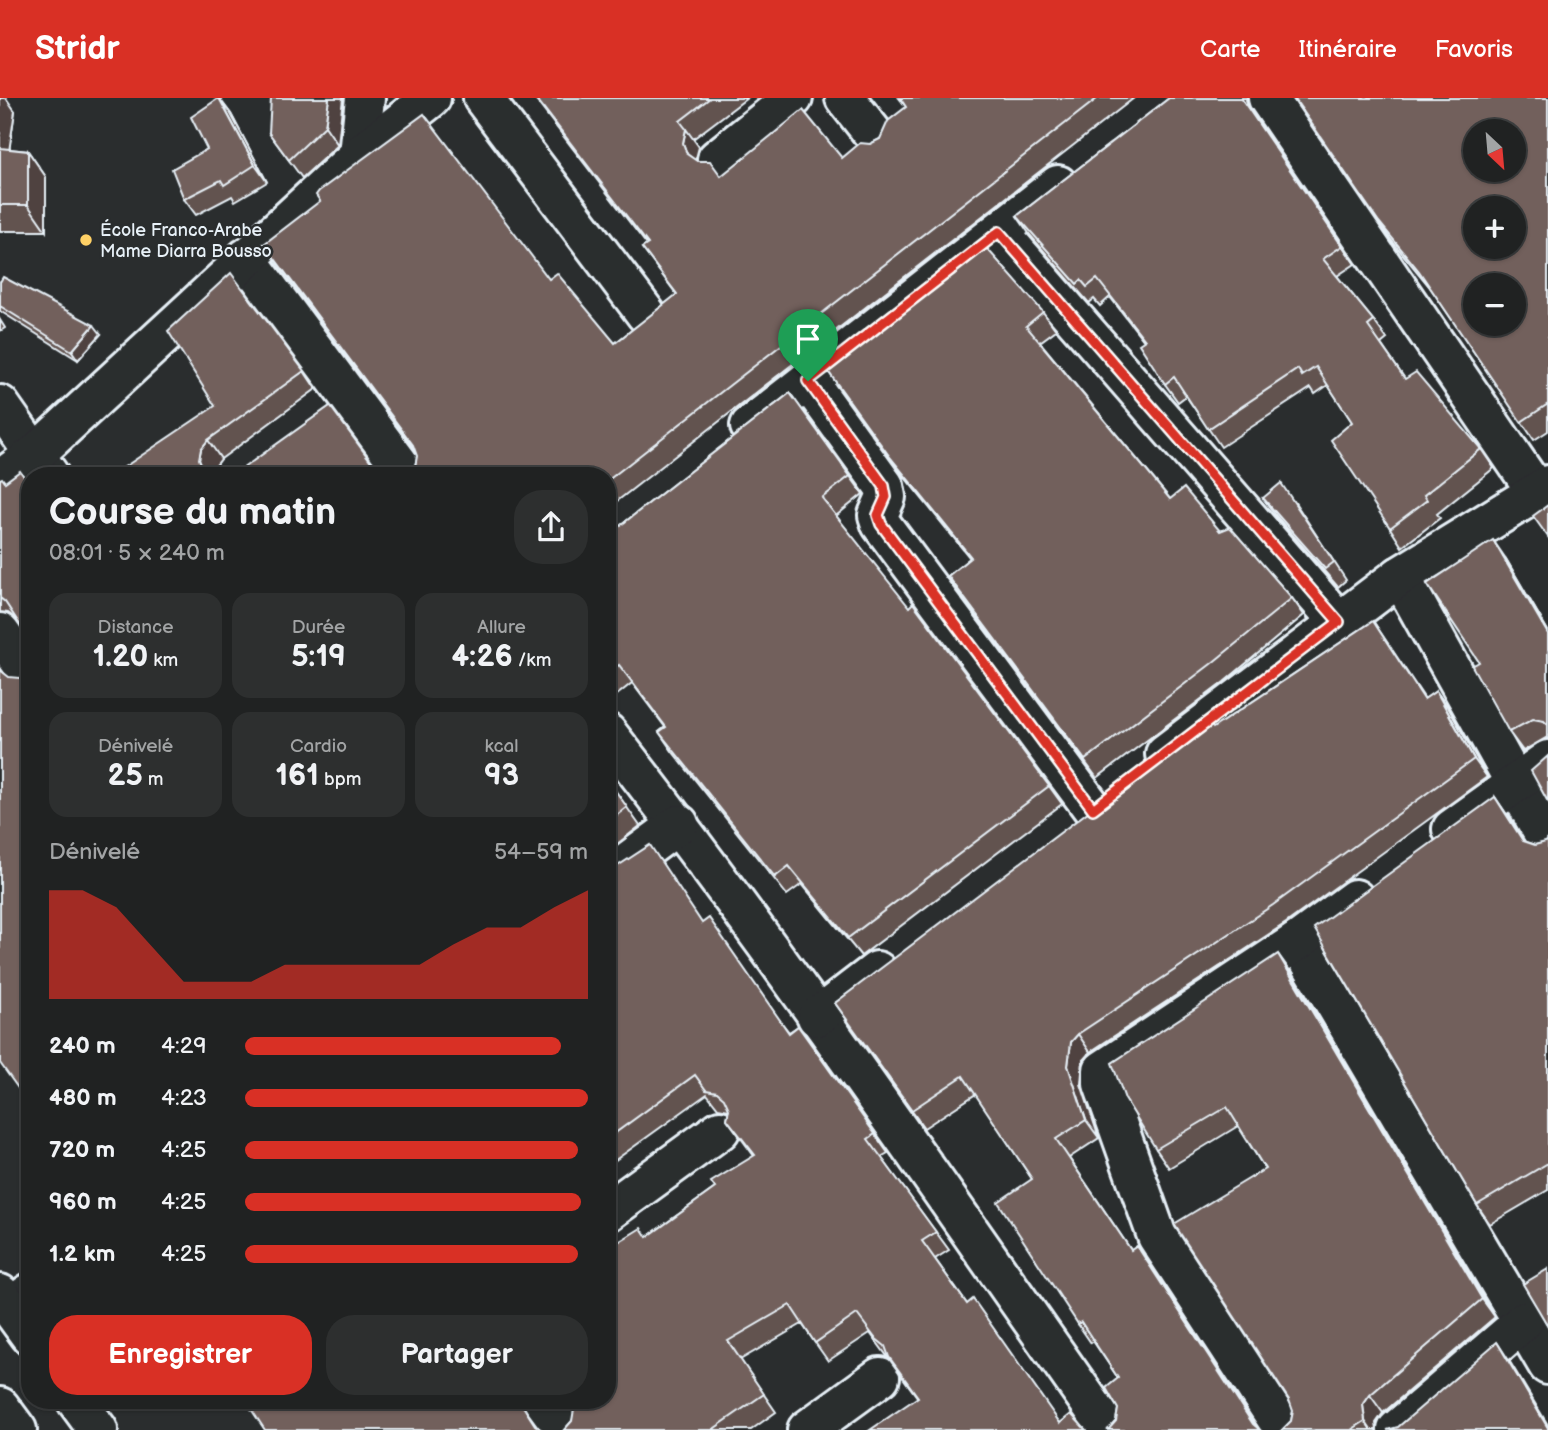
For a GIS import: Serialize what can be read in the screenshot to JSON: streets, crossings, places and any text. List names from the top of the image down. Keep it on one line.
{"places":["École Franco-Arabe Mame Diarra Bousso"],"north":"bottom right","page":{"header":"Stridr","nav":["Carte","Itinéraire","Favoris"],"map_buttons":["+","−"],"heading":["Course du matin","08:01 · 5 × 240 m"],"stats":[["Distance","1.20 km"],["Durée","5:19"],["Allure","4:26 /km"],["Dénivelé","25 m"],["Cardio","161 bpm"],["kcal","93"]],"chart":["Dénivelé","54–59 m"],"list":[{"name":"240 m","note":"4:29"},{"name":"480 m","note":"4:23"},{"name":"720 m","note":"4:25"},{"name":"960 m","note":"4:25"},{"name":"1.2 km","note":"4:25"}],"buttons":["Enregistrer","Partager"]}}
